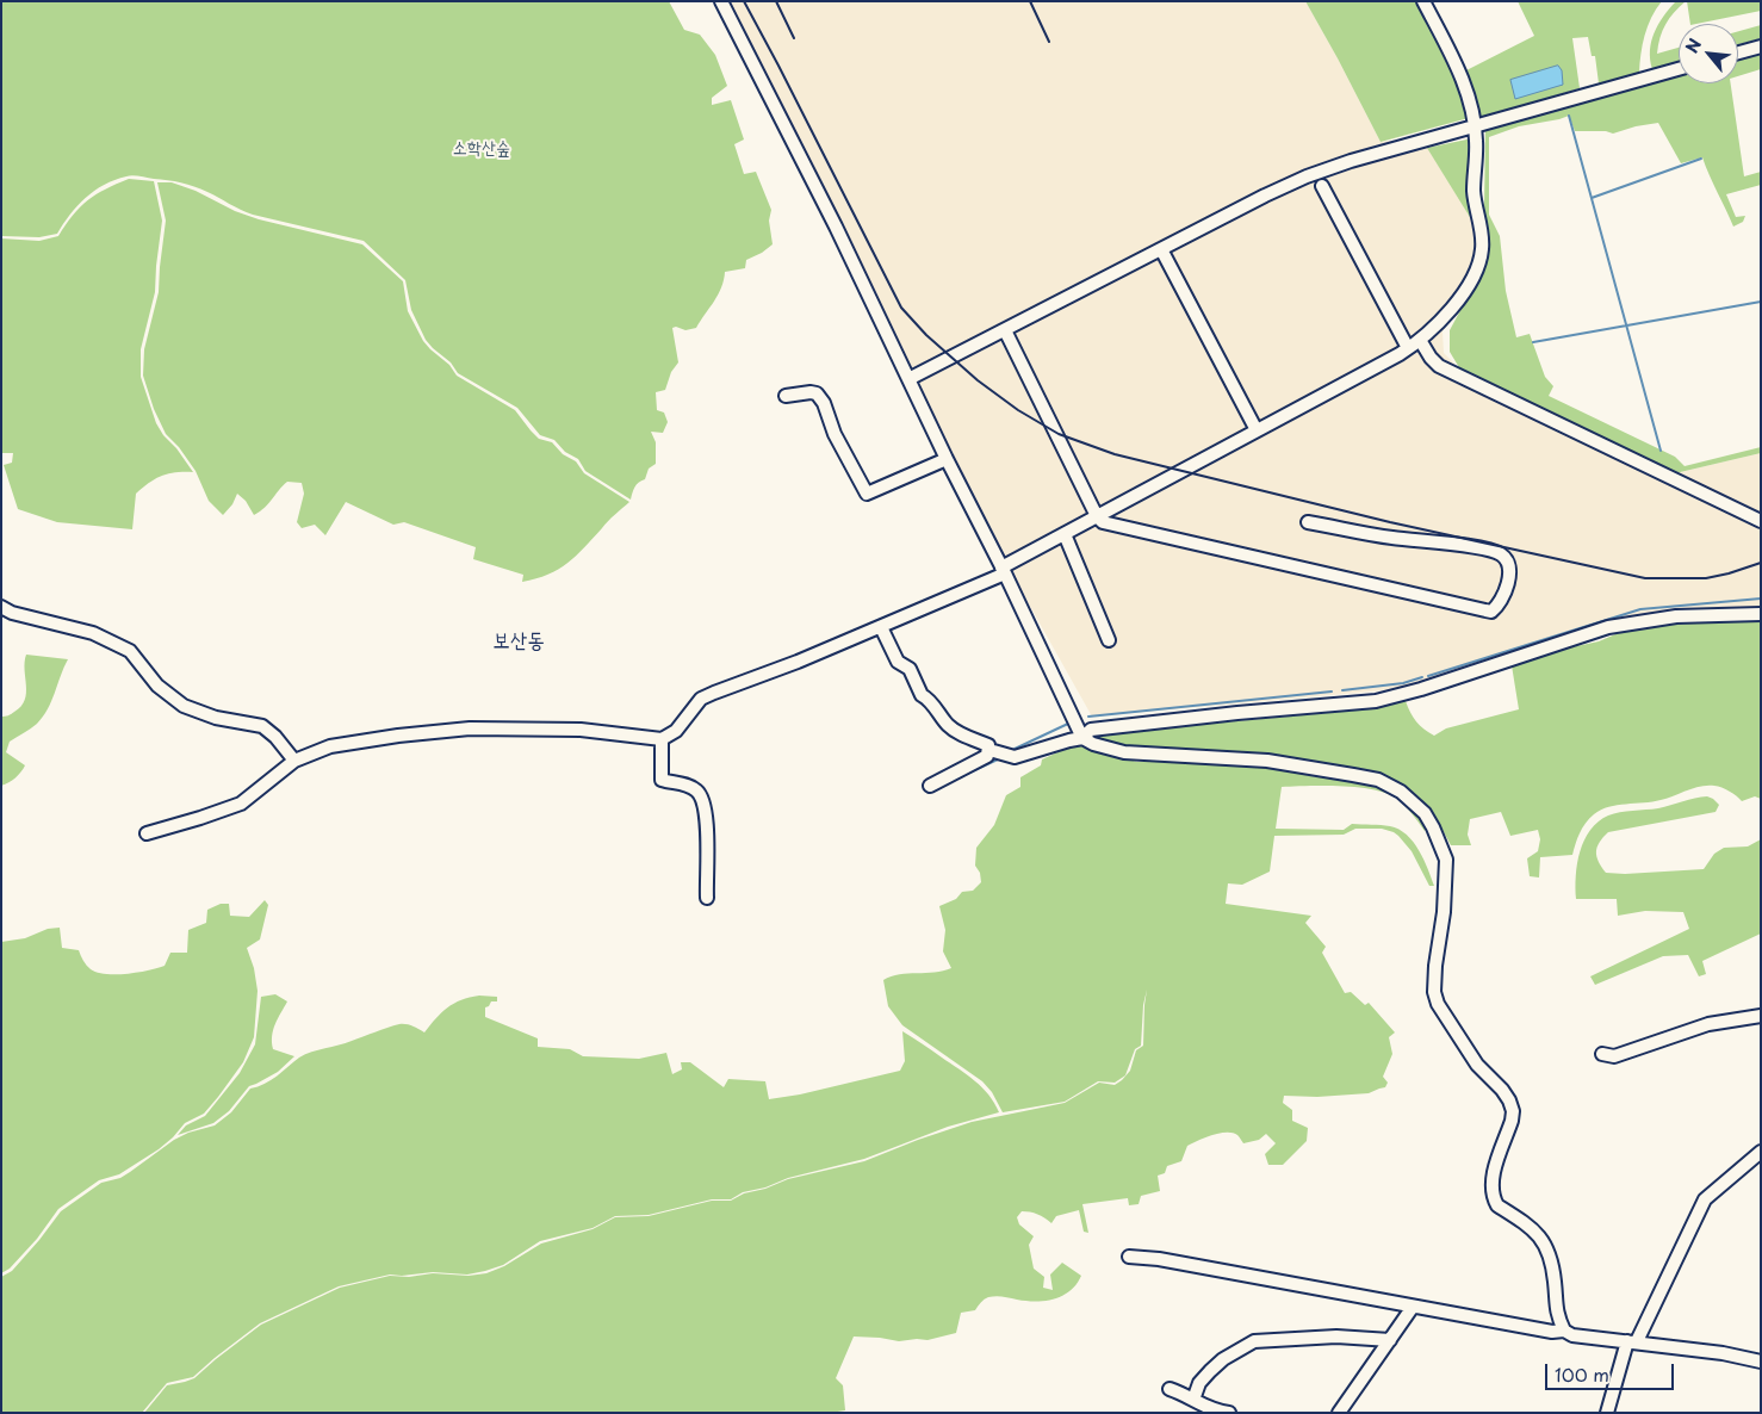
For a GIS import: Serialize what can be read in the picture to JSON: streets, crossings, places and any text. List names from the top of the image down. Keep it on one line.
{"districts":["보산동"],"parks":["소학산숲"],"scale_bar":"100 m","north":"top left"}
